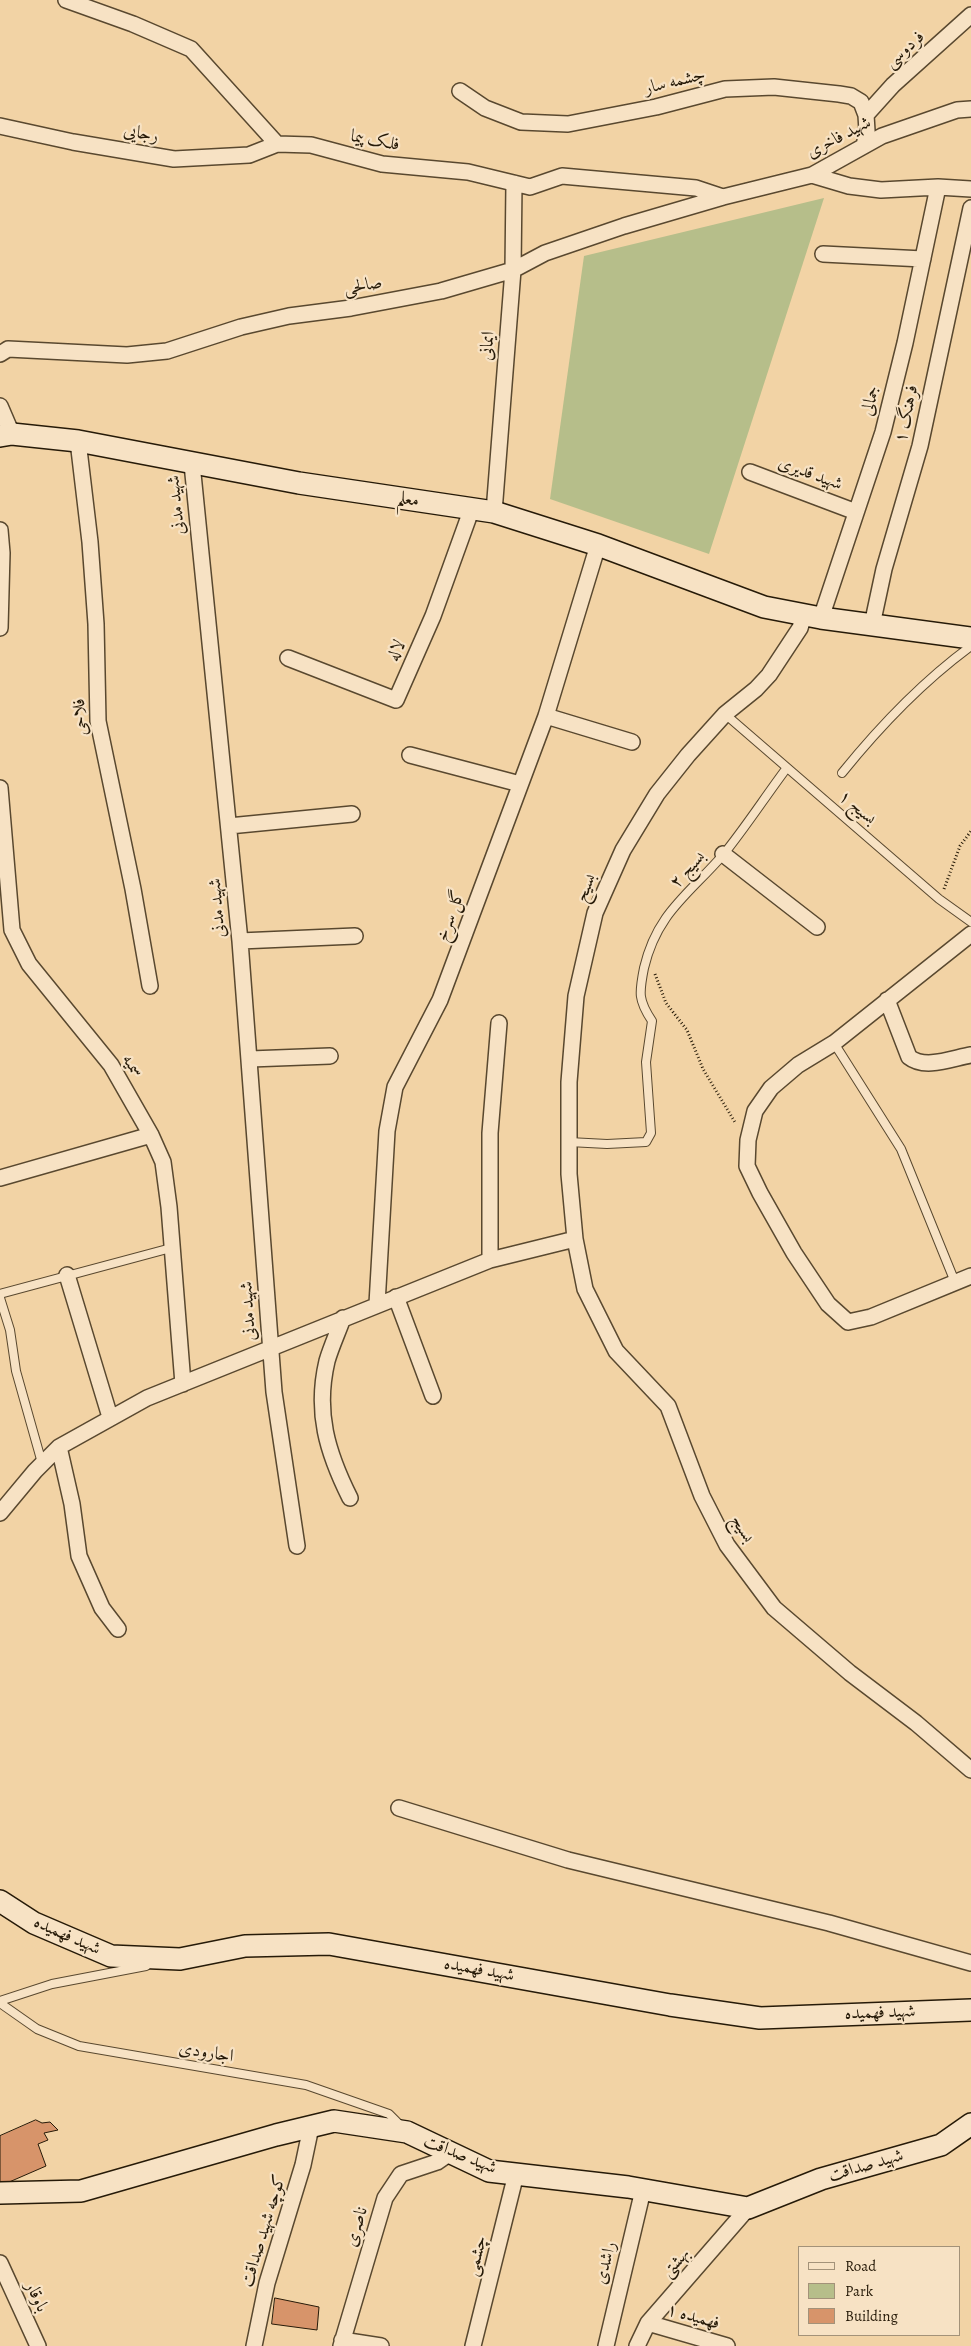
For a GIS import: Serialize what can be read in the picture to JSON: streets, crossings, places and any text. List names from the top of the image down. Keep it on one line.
{"streets":{"street":["فردوسی","چشمه سار","رجایی","شهید فاخری","فلک پیما","صالحی","ایمانی","جمالی","فرهنگ ۱","شهید قدیری","معلم","شهید مدنی","لاله","فلاحی","بسیح","گل سرخ","سمیه","بسیج","شهید فهمیده","شهید صداقت","ناصری","کوچه شهید صداقت","چشمی","راشدی","بهشتی","باوقار","فهمیده ۱"],"lane":["بسیج ۱","بسیج ۲","اجارودی"]},"crossings":[["فردوسی","چشمه سار"],["رجایی","فلک پیما"],["شهید فاخری","فلک پیما"],["شهید فاخری","صالحی"],["فلک پیما","صالحی"],["فلک پیما","ایمانی"],["صالحی","ایمانی"],["ایمانی","معلم"],["جمالی","شهید قدیری"],["جمالی","معلم"],["جمالی","بسیح"],["فرهنگ ۱","معلم"],["معلم","شهید مدنی"],["معلم","لاله"],["معلم","فلاحی"],["معلم","بسیح"],["معلم","گل سرخ"],["بسیج ۱","بسیج ۲"],["بسیج ۱","بسیح"],["بسیج ۲","بسیح"],["بسیح","بسیج"],["اجارودی","شهید صداقت"],["شهید صداقت","ناصری"],["شهید صداقت","کوچه شهید صداقت"],["شهید صداقت","چشمی"],["شهید صداقت","راشدی"],["شهید صداقت","بهشتی"],["بهشتی","فهمیده ۱"]],"legend":["Road","Park","Building"]}
